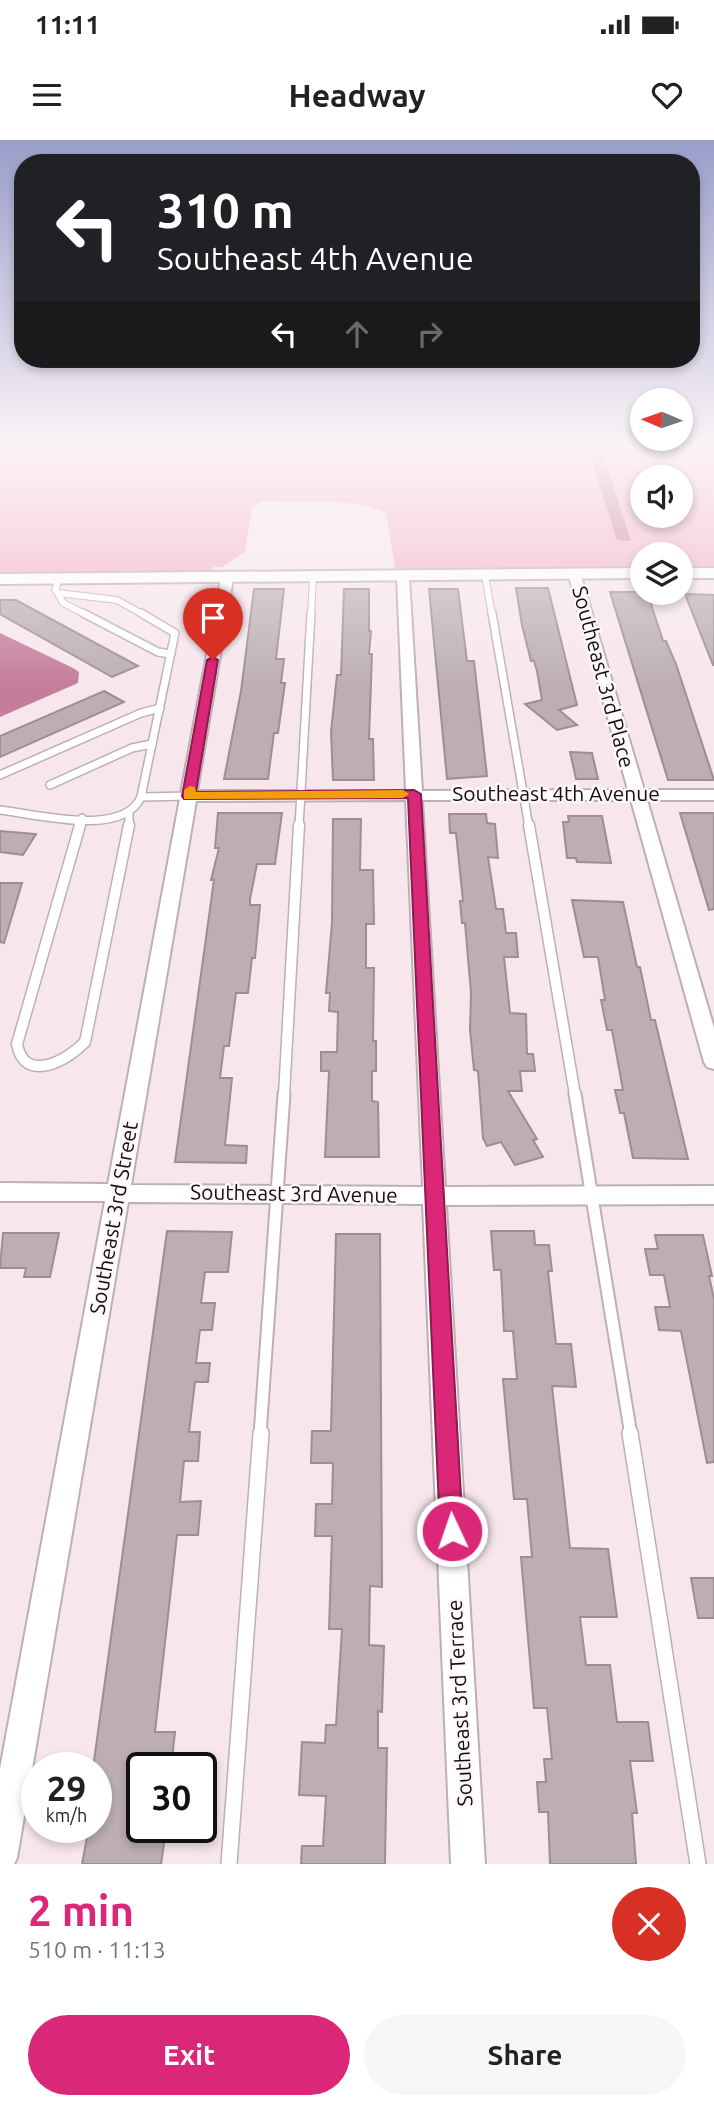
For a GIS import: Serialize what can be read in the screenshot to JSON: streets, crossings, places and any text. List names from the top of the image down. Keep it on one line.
{"streets":{"street":["Southeast 3rd Place","Southeast 4th Avenue","Southeast 3rd Avenue","Southeast 3rd Street","Southeast 3rd Terrace"]},"crossings":[["Southeast 3rd Place","Southeast 4th Avenue"],["Southeast 4th Avenue","Southeast 3rd Street"],["Southeast 4th Avenue","Southeast 3rd Terrace"],["Southeast 3rd Avenue","Southeast 3rd Street"],["Southeast 3rd Avenue","Southeast 3rd Terrace"]],"north":"left","page":{"status":"11:11","header":"Headway","turn":["310 m","Southeast 4th Avenue"],"speed":"29 km/h","limit":"30","heading":["2 min","510 m · 11:13"],"buttons":["Exit","Share"]}}
